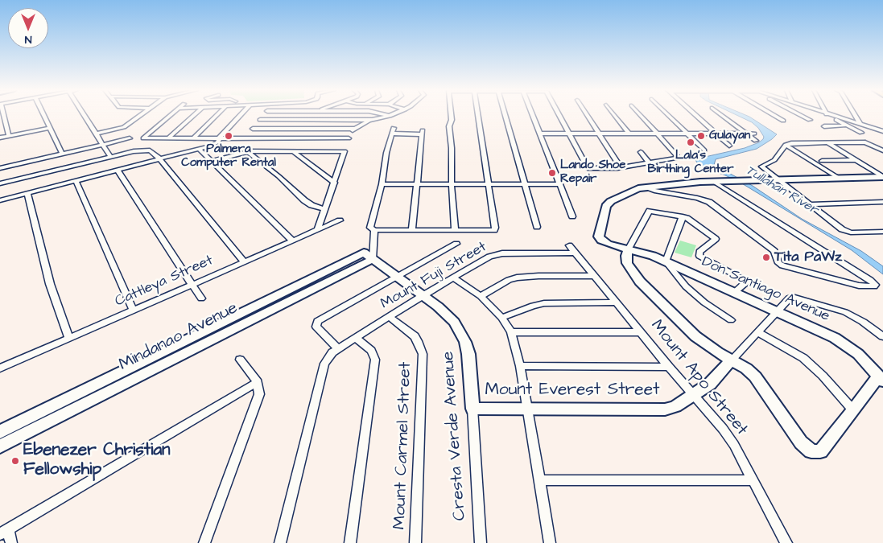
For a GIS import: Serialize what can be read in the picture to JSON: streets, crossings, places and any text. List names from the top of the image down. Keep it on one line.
{"streets":{"street":["Mount Fuji Street","Cattleya Street","Don Santiago Avenue","Mindanao Avenue","Mount Apo Street","Mount Everest Street","Cresta Verde Avenue","Mount Carmel Street"]},"crossings":[["Mount Fuji Street","Mount Apo Street"],["Mount Fuji Street","Cresta Verde Avenue"],["Mount Fuji Street","Mount Carmel Street"],["Mindanao Avenue","Cresta Verde Avenue"],["Mount Apo Street","Mount Everest Street"],["Mount Everest Street","Cresta Verde Avenue"]],"water":["Tullahan River"],"places":["Palmera Computer Rental","Gulayan","Lala's Birthing Center","Lando Shoe Repair","Tita PaWz","Ebenezer Christian Fellowship"],"north":"bottom"}
